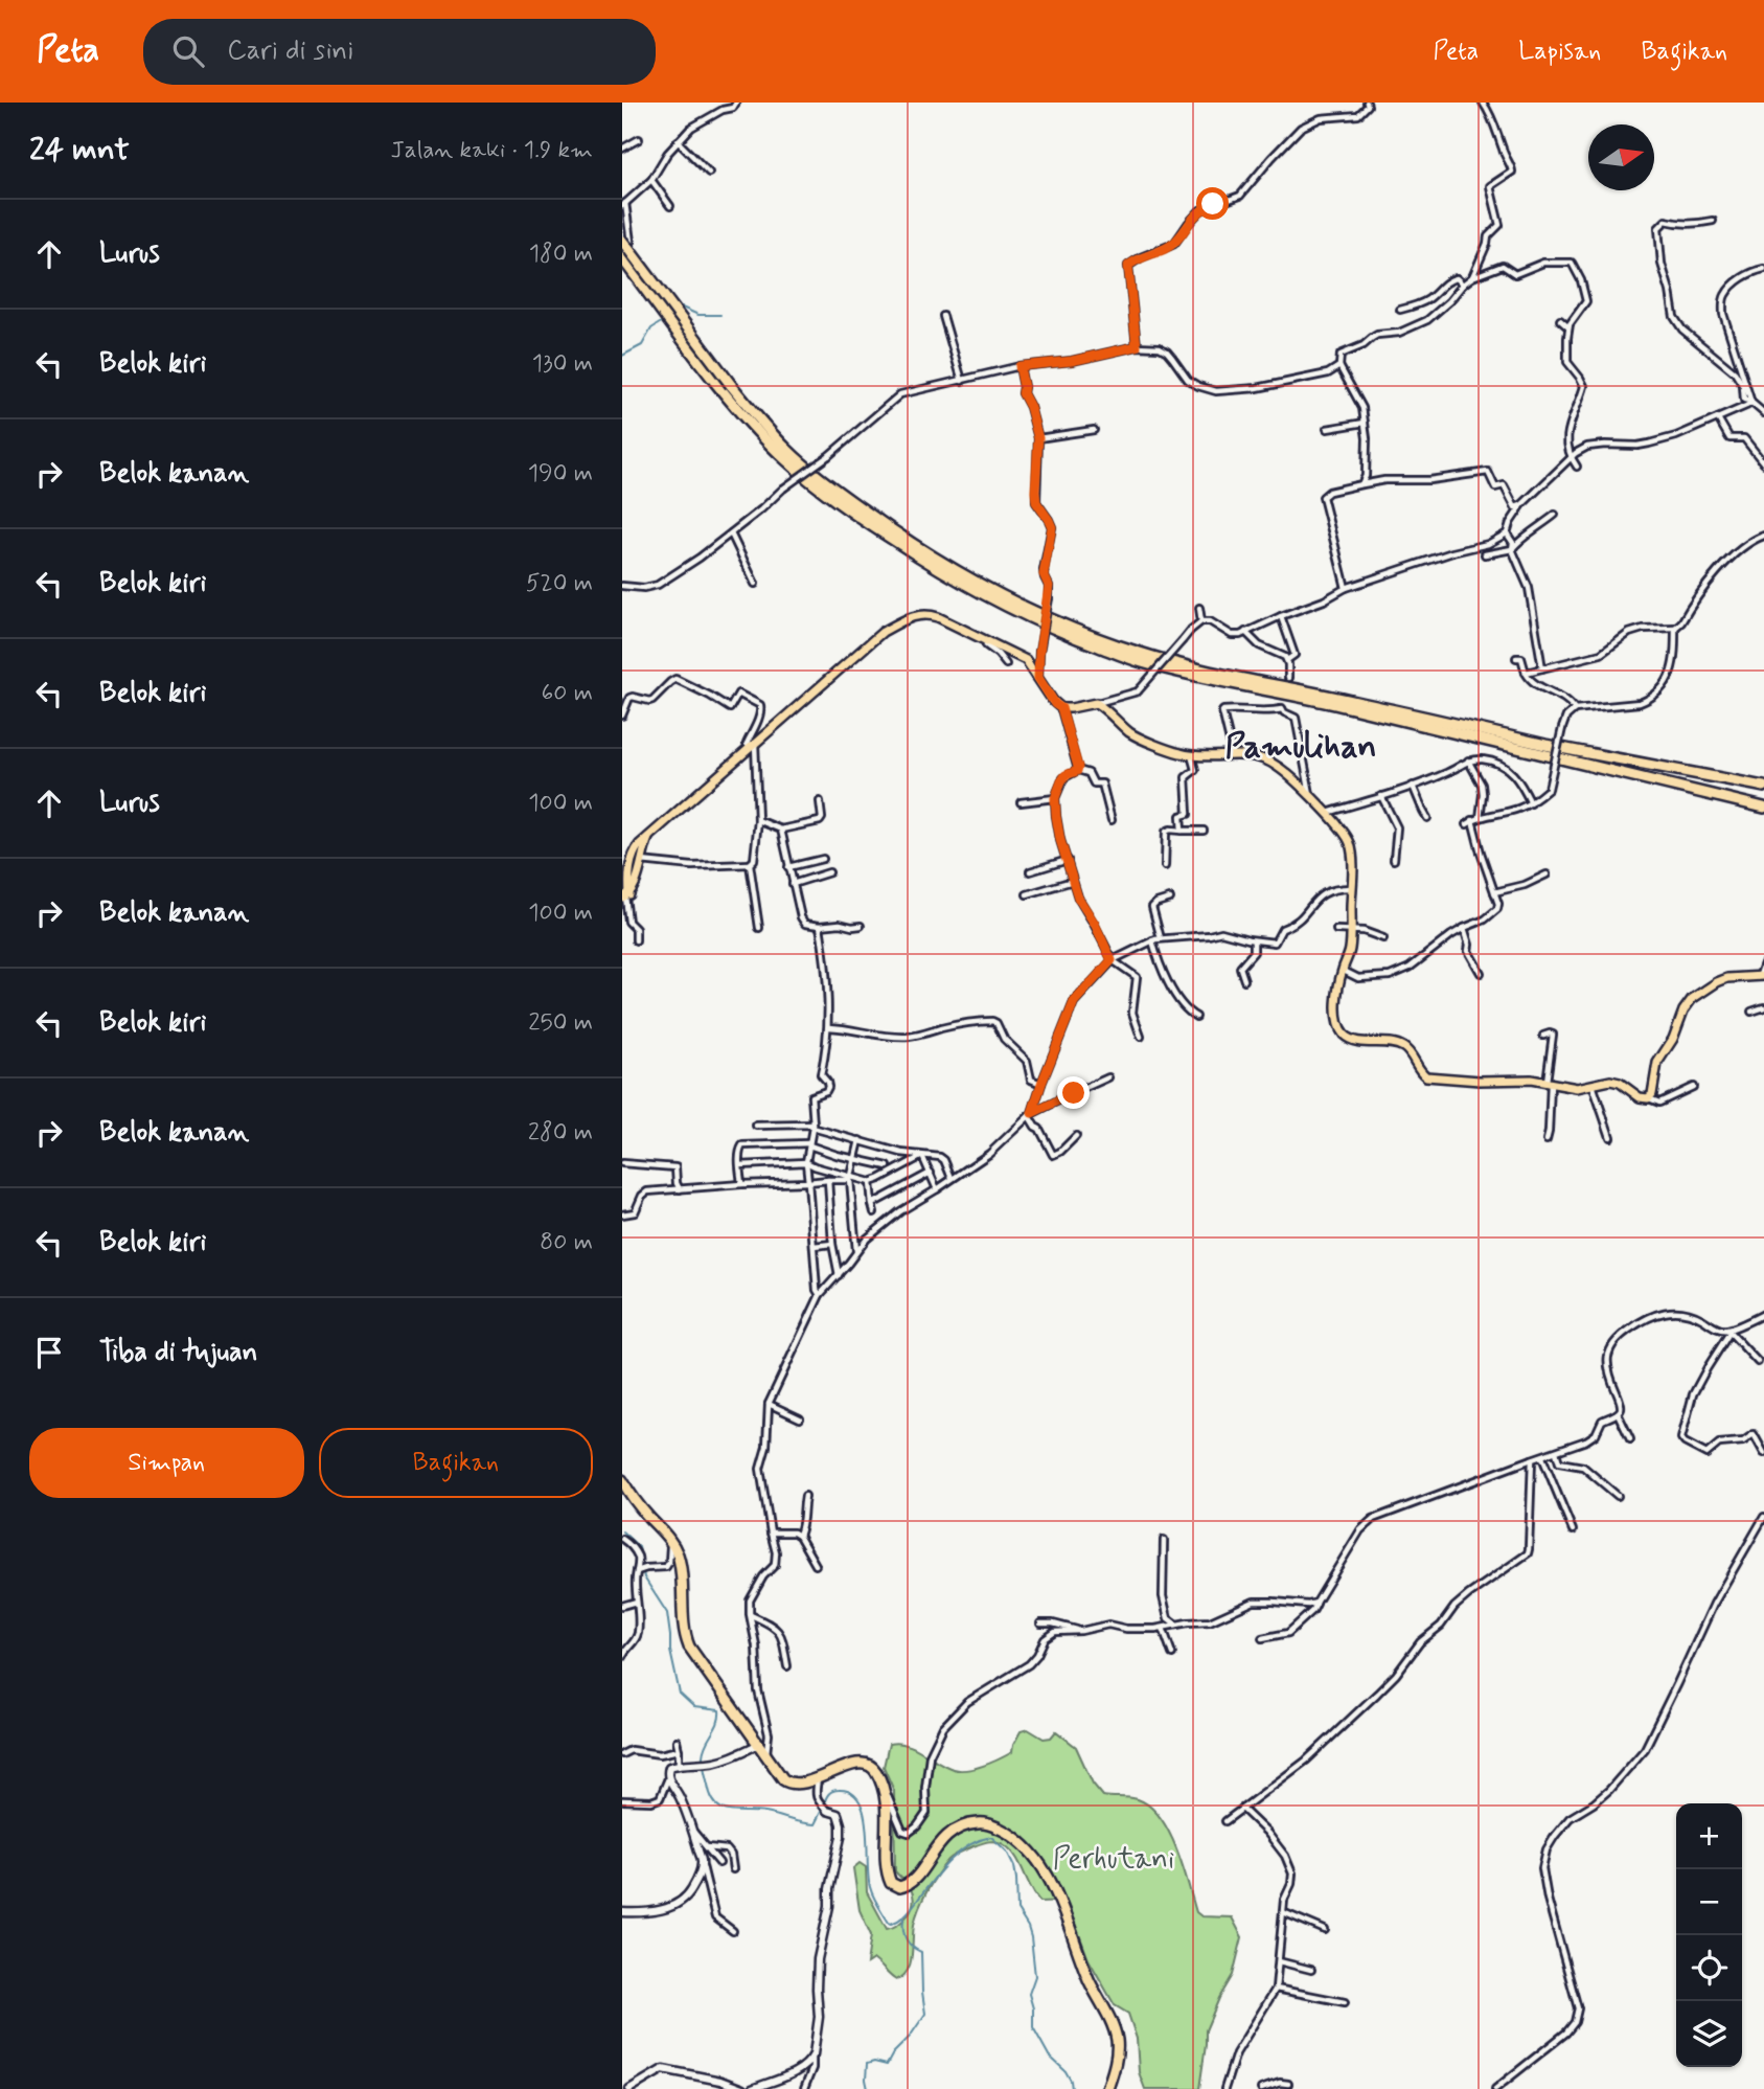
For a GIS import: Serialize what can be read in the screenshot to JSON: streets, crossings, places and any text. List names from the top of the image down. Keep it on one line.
{"districts":["Pamulihan"],"parks":["Perhutani"],"north":"right","page":{"header":"Peta","search":"Cari di sini","nav":["Peta","Lapisan","Bagikan"],"heading":["24 mnt","Jalan kaki · 1.9 km"],"list":[["Lurus","180 m"],["Belok kiri","130 m"],["Belok kanan","190 m"],["Belok kiri","520 m"],["Belok kiri","60 m"],["Lurus","100 m"],["Belok kanan","100 m"],["Belok kiri","250 m"],["Belok kanan","280 m"],["Belok kiri","80 m"],"Tiba di tujuan"],"buttons":["Simpan","Bagikan"],"map_buttons":["+","−"]}}
